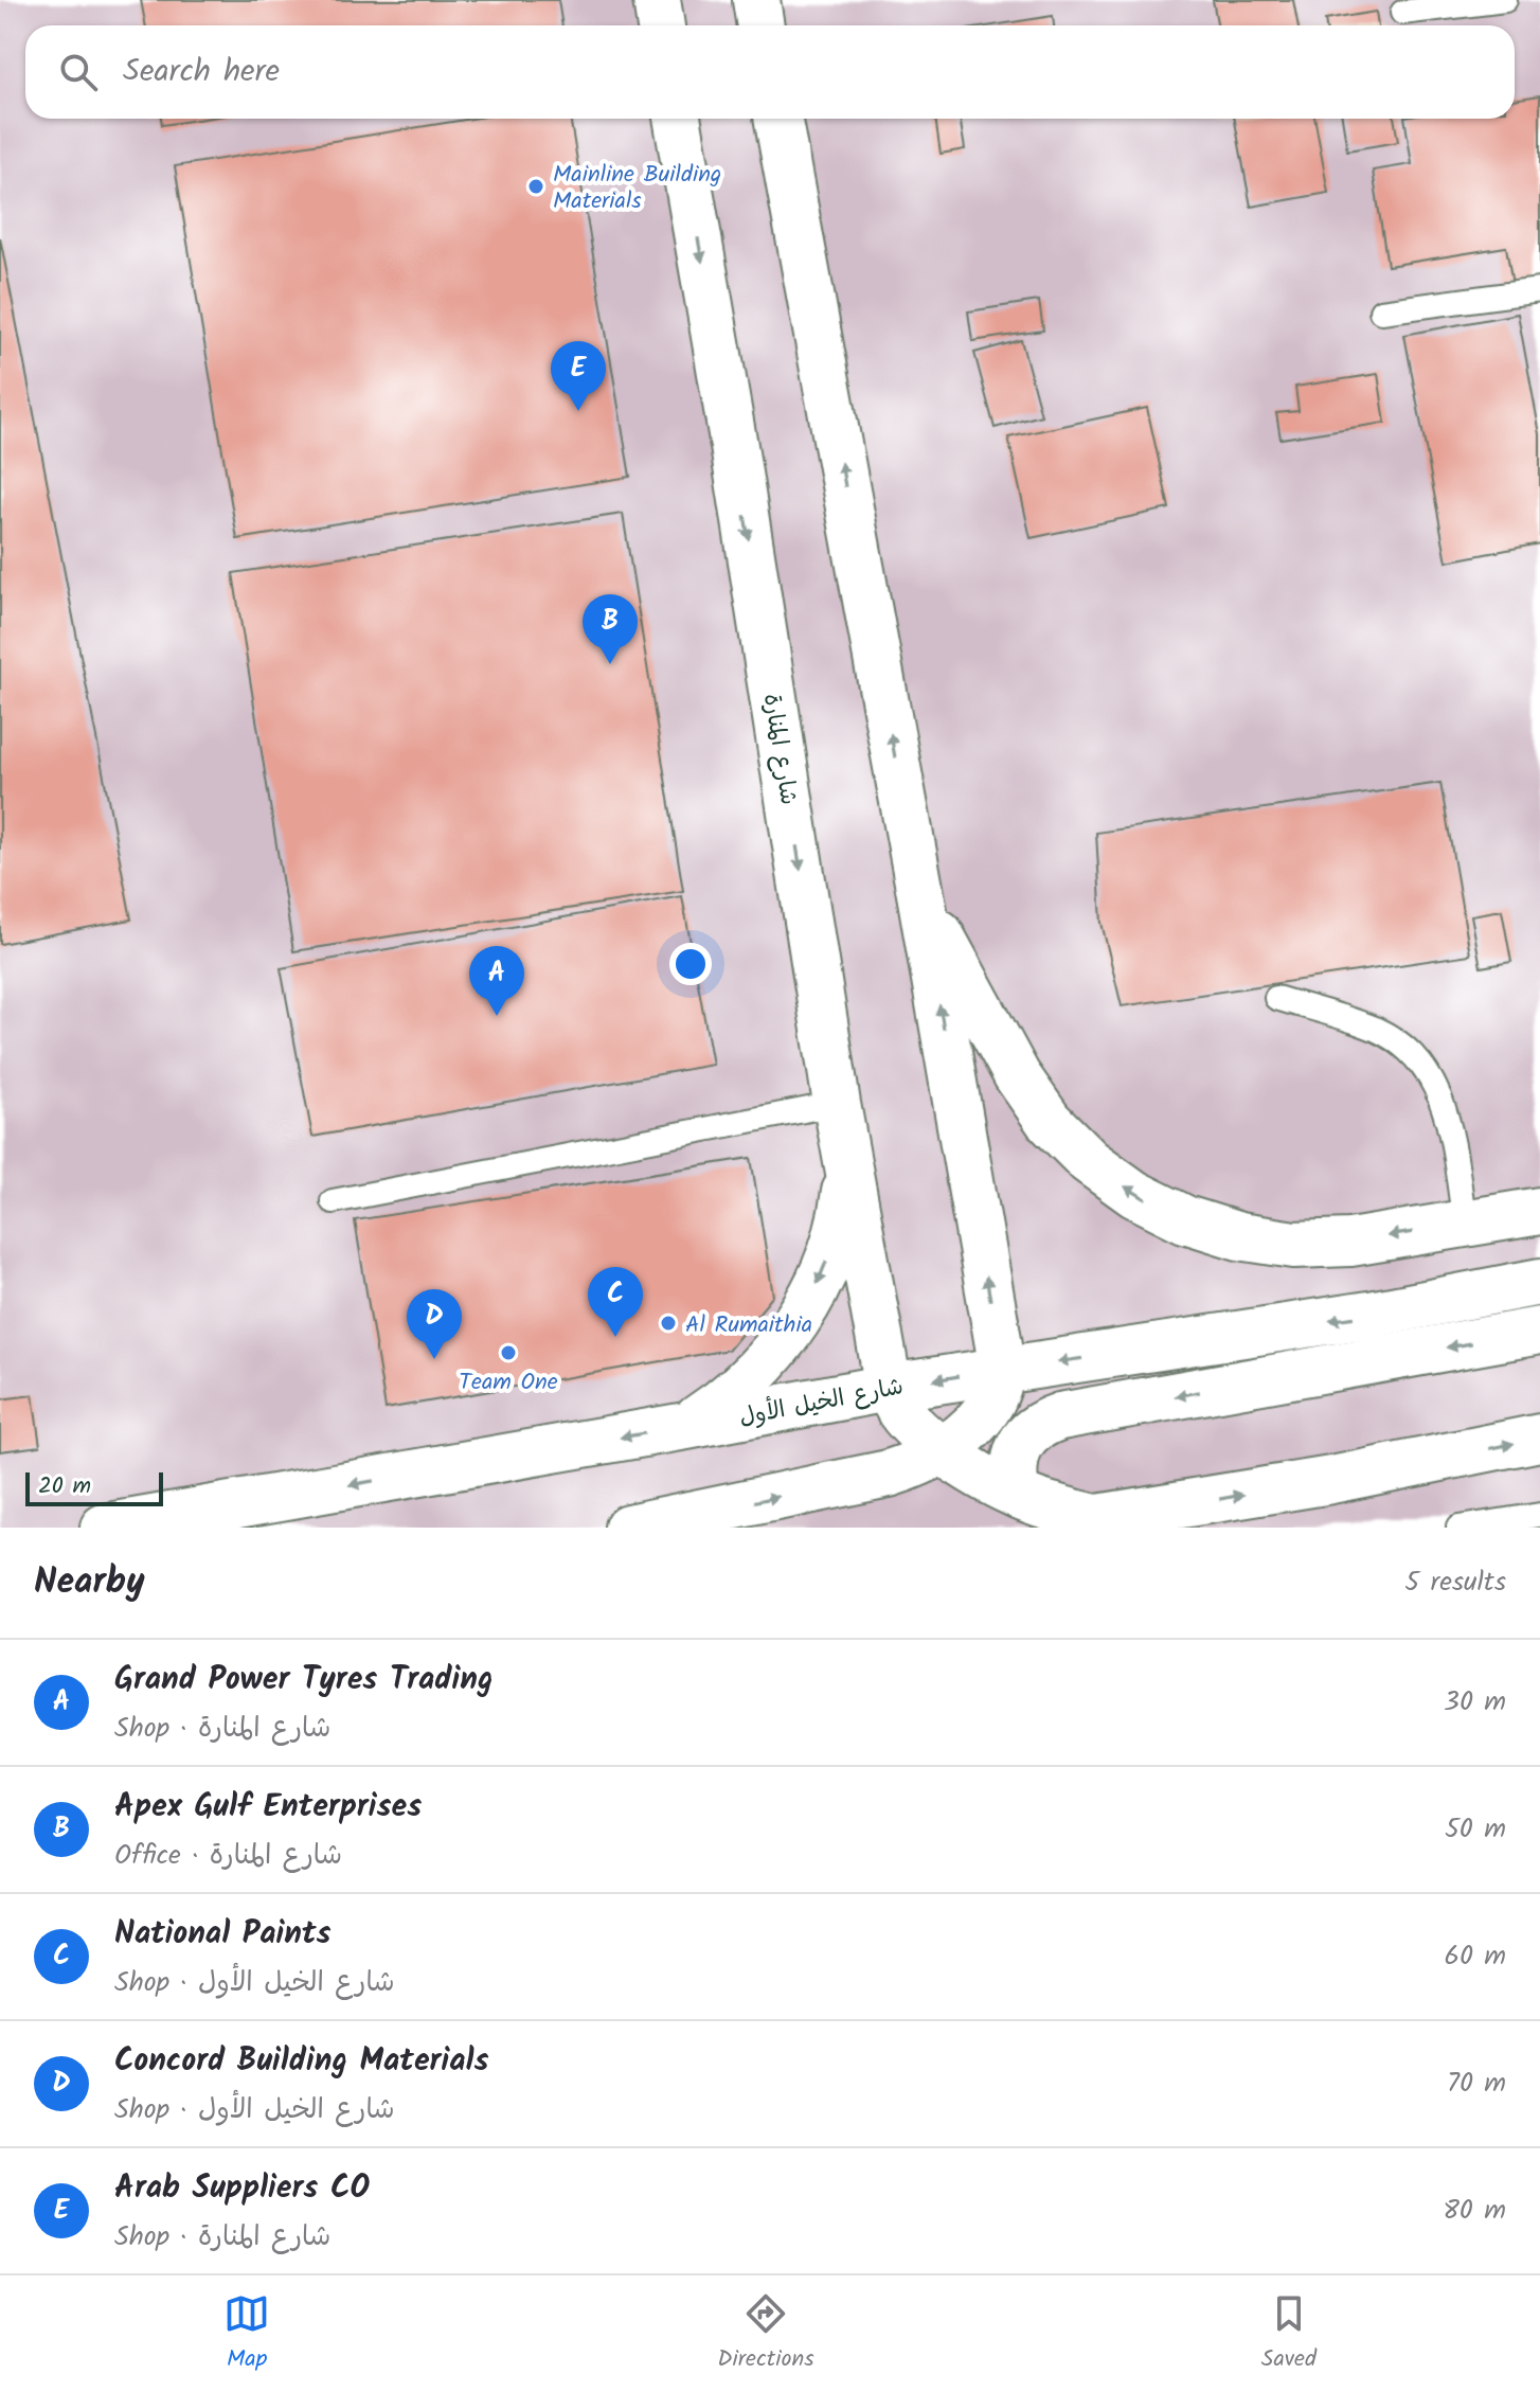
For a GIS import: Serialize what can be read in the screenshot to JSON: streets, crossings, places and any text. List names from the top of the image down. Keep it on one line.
{"streets":{"main road":["شارع المنارة","شارع الخيل الأول"]},"crossings":[["شارع المنارة","شارع الخيل الأول"]],"places":["Mainline Building Materials","Al Rumaithia","Team One"],"scale_bar":"20 m","page":{"search":"Search here","pins":["E","B","A","C","D"],"scale":"20 m","heading":["Nearby","5 results"],"list":[{"mark":"A","name":"Grand Power Tyres Trading","note":"Shop · شارع المنارة","value":"30 m"},{"mark":"B","name":"Apex Gulf Enterprises","note":"Office · شارع المنارة","value":"50 m"},{"mark":"C","name":"National Paints","note":"Shop · شارع الخيل الأول","value":"60 m"},{"mark":"D","name":"Concord Building Materials","note":"Shop · شارع الخيل الأول","value":"70 m"},{"mark":"E","name":"Arab Suppliers CO","note":"Shop · شارع المنارة","value":"80 m"}],"nav":["Map","Directions","Saved"]}}
